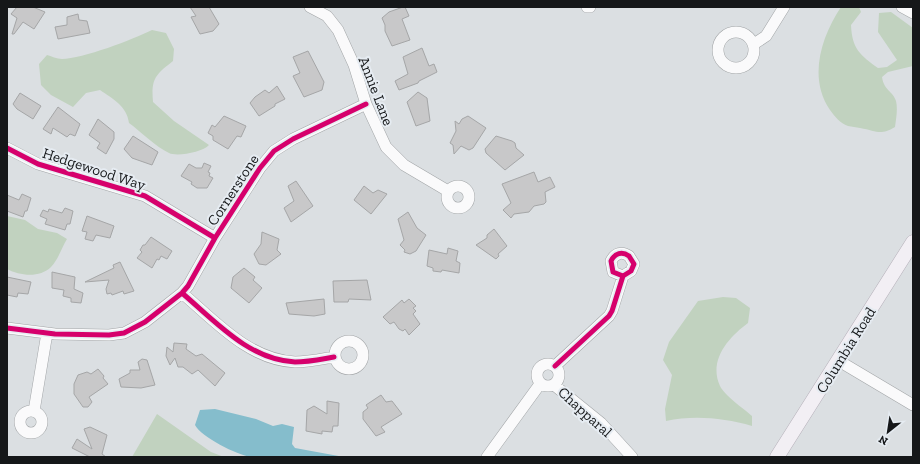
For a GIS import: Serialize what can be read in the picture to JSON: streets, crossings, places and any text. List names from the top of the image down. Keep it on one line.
{"streets":{"main road":["Columbia Road"],"street":["Annie Lane","Hedgewood Way","Cornerstone","Chapparal"]},"crossings":[["Annie Lane","Cornerstone"],["Hedgewood Way","Cornerstone"]],"north":"bottom left"}
